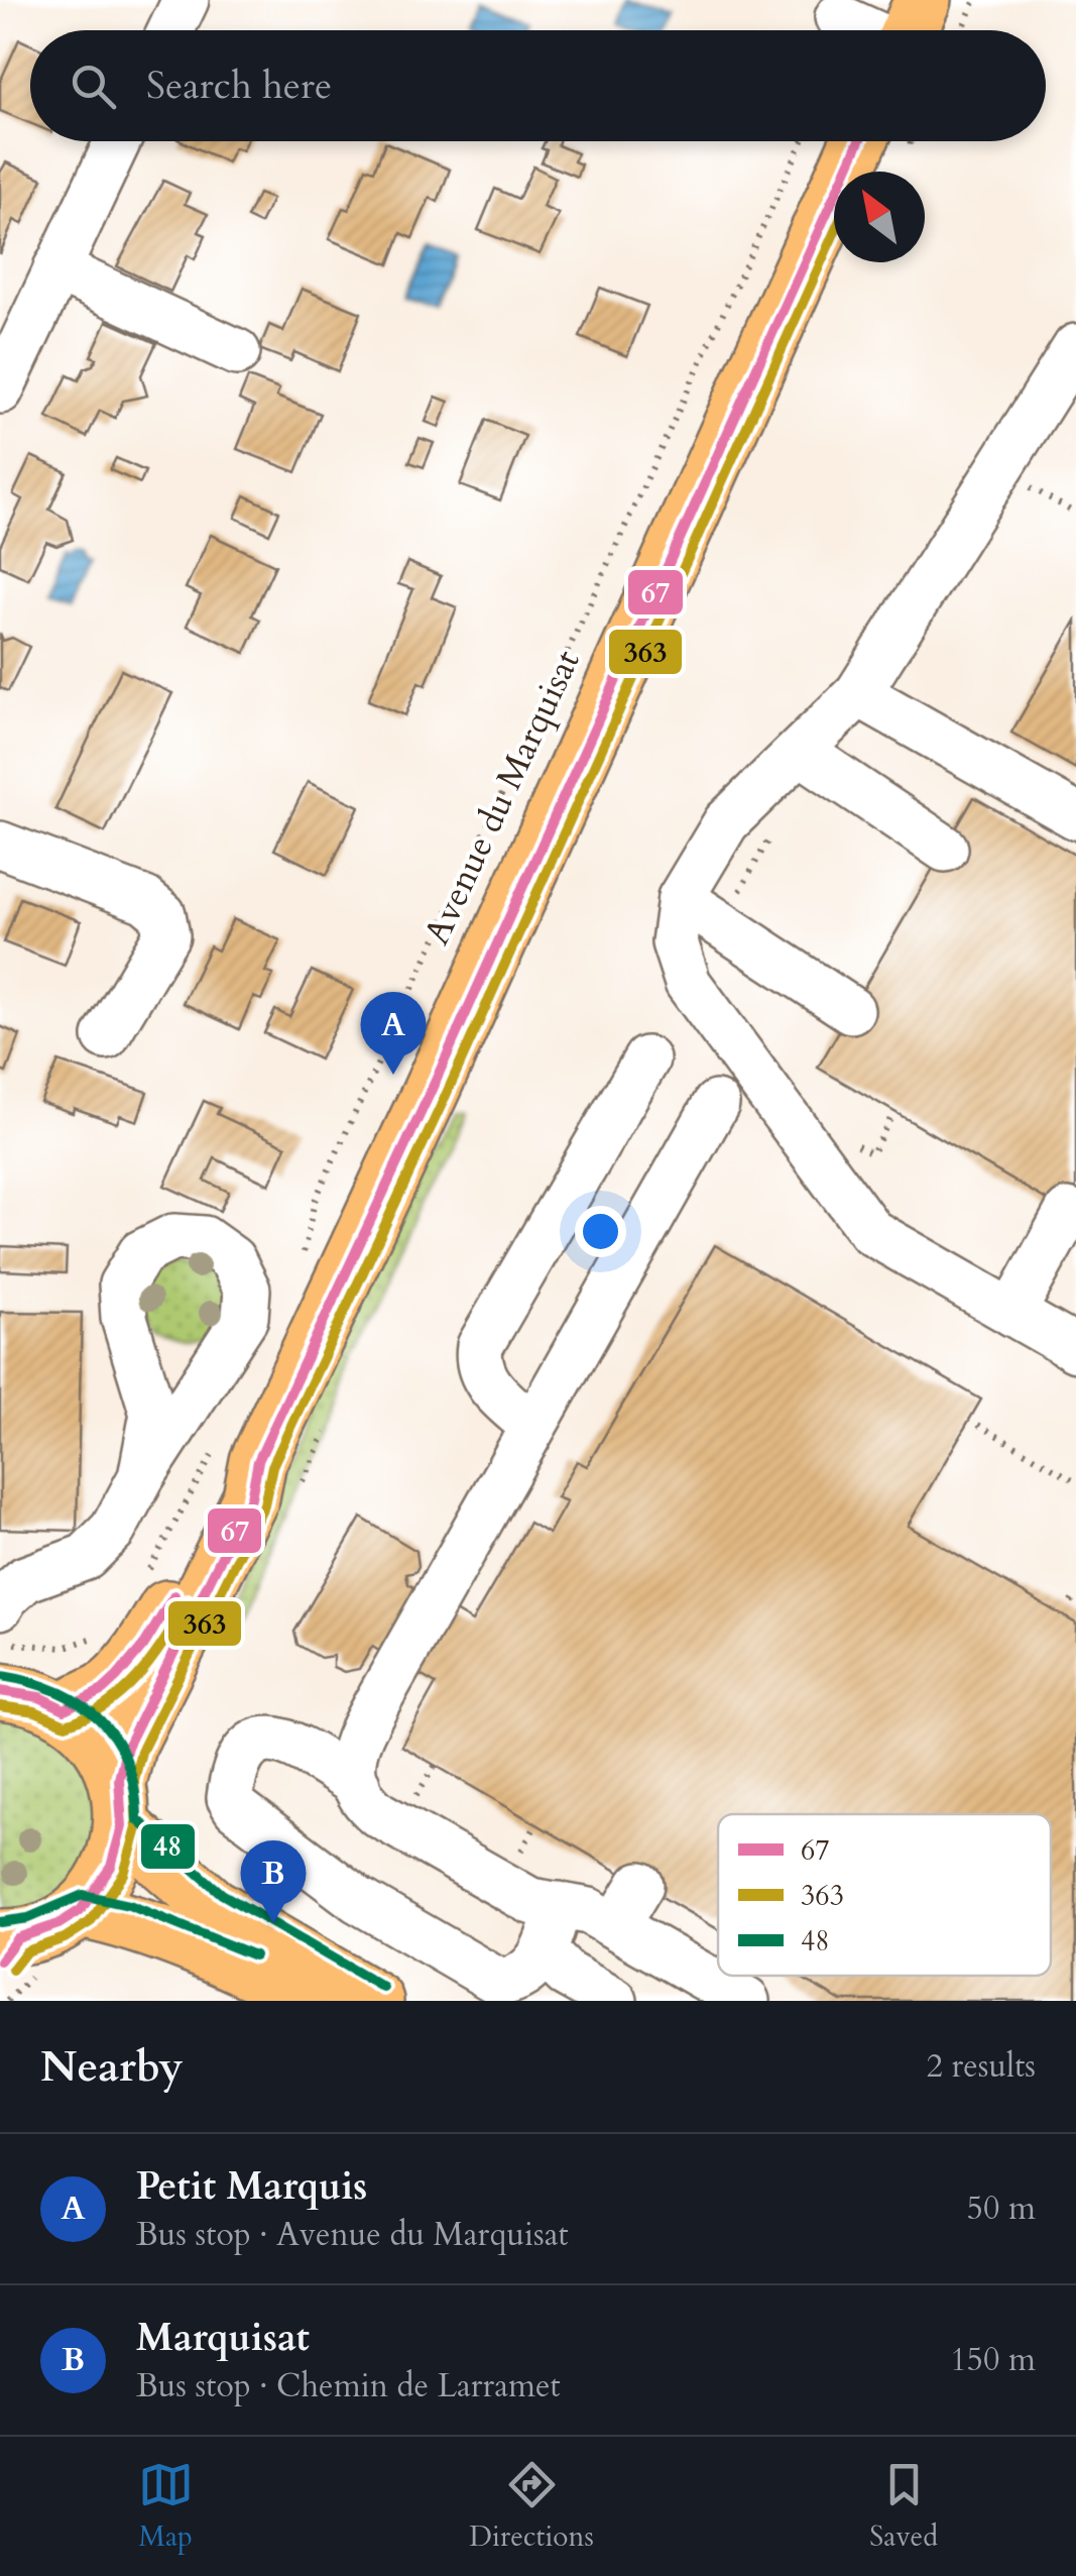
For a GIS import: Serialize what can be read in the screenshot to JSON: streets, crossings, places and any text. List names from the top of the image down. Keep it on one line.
{"streets":{"main road":["Avenue du Marquisat"]},"lines":["transit line 67","transit line 363","transit line 48"],"legend":["67","363","48"],"north":"top left","page":{"search":"Search here","pins":["A","B"],"heading":["Nearby","2 results"],"list":[{"mark":"A","name":"Petit Marquis","note":"Bus stop · Avenue du Marquisat","value":"50 m"},{"mark":"B","name":"Marquisat","note":"Bus stop · Chemin de Larramet","value":"150 m"}],"nav":["Map","Directions","Saved"]}}
